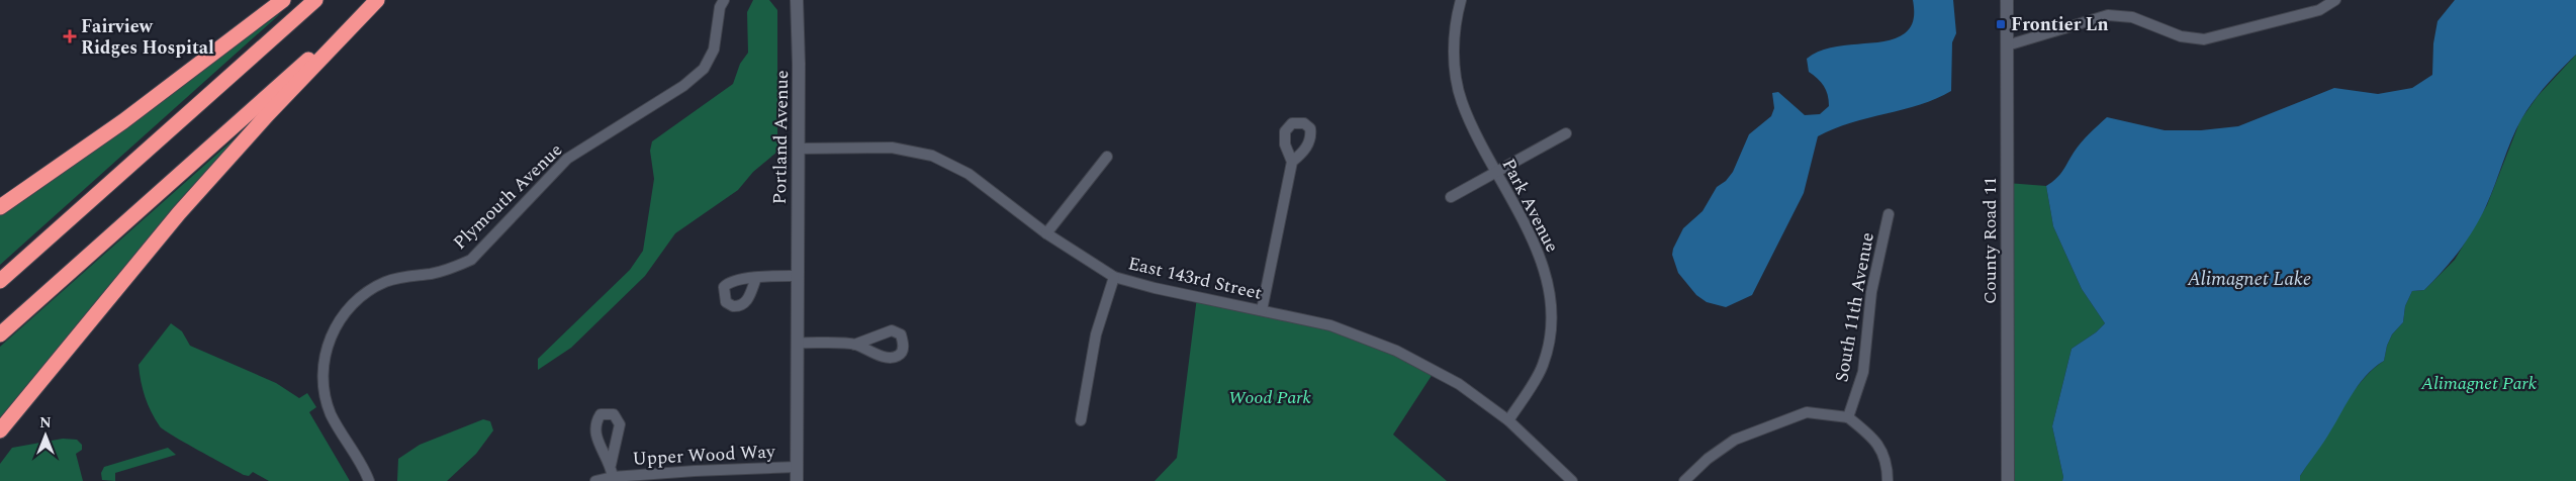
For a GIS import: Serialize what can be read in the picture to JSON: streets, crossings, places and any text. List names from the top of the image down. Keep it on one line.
{"streets":{"street":["Portland Avenue","Plymouth Avenue","Park Avenue","County Road 11","East 143rd Street","South 11th Avenue","Upper Wood Way"]},"crossings":[["Portland Avenue","East 143rd Street"],["Portland Avenue","Upper Wood Way"],["Park Avenue","East 143rd Street"]],"water":["Alimagnet Lake"],"parks":["Alimagnet Park","Wood Park"],"places":{"transit":["Frontier Ln"],"health":["Fairview Ridges Hospital"]},"north":"top"}
